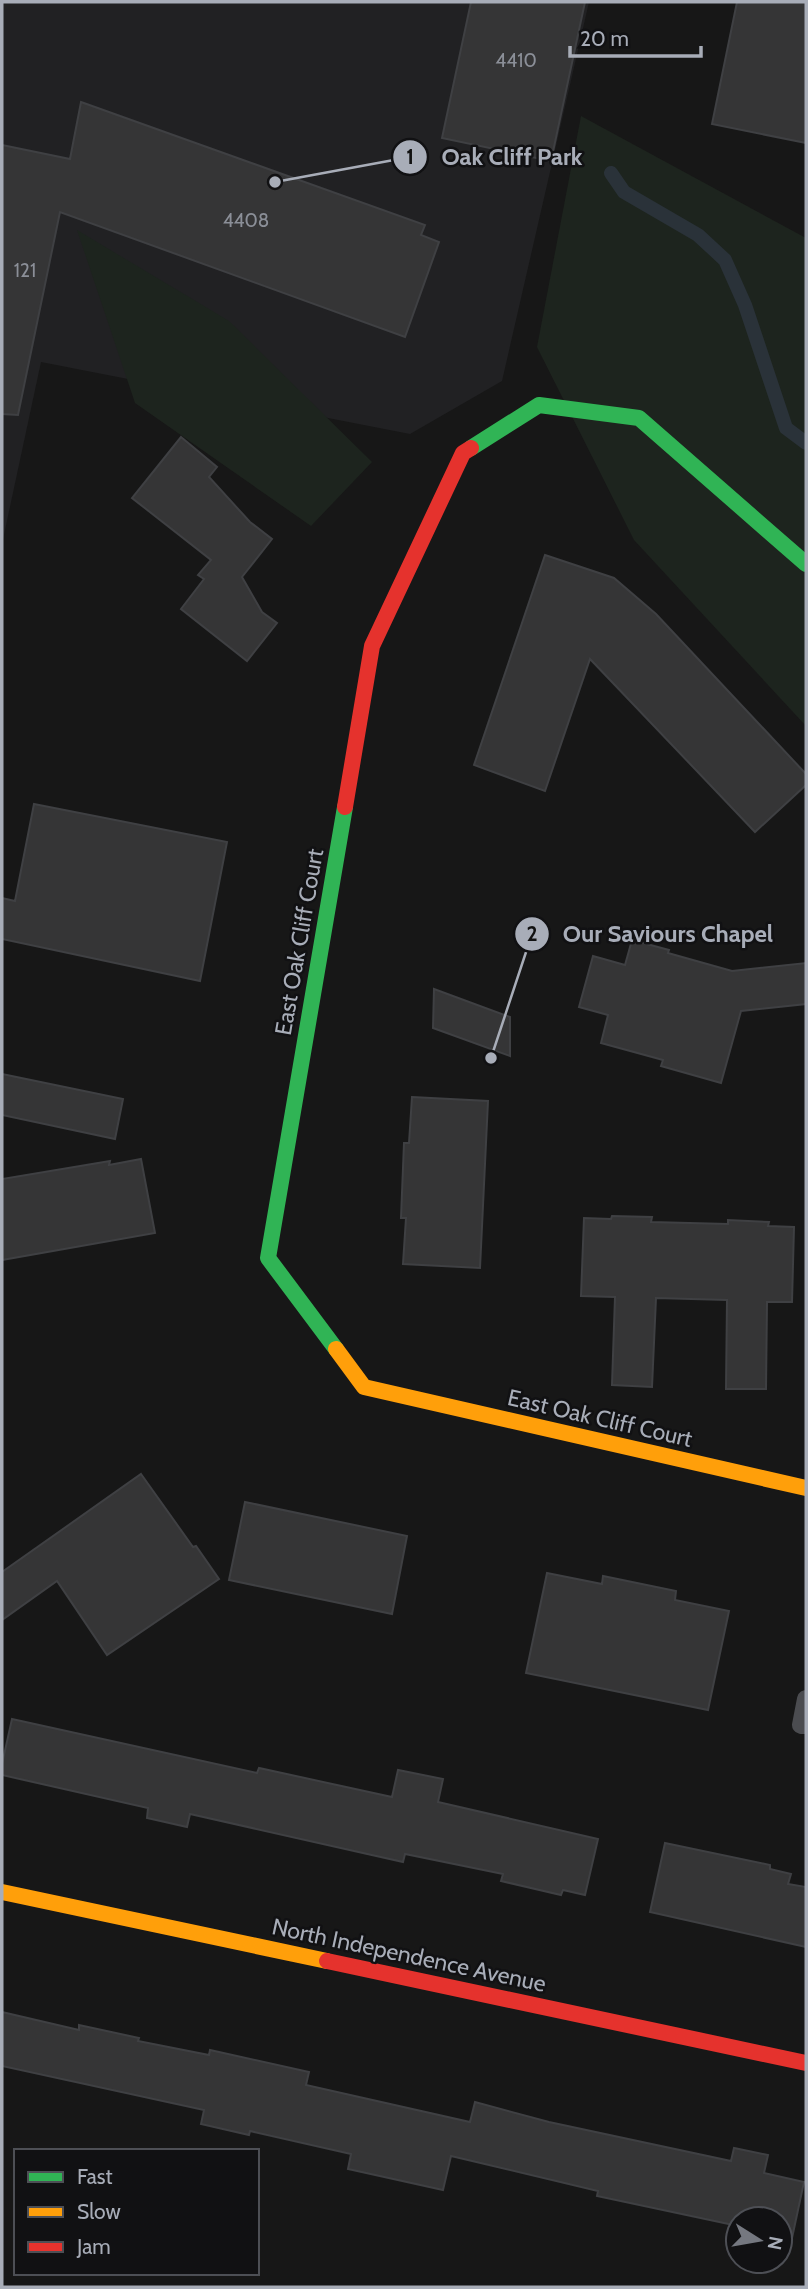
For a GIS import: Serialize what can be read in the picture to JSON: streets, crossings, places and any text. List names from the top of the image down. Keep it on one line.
{"streets":{"street":["East Oak Cliff Court","North Independence Avenue"]},"places":["Oak Cliff Park","Our Saviours Chapel"],"house_numbers":["4410","4408","121"],"legend":["Fast","Slow","Jam"],"scale_bar":"20 m","north":"right"}
